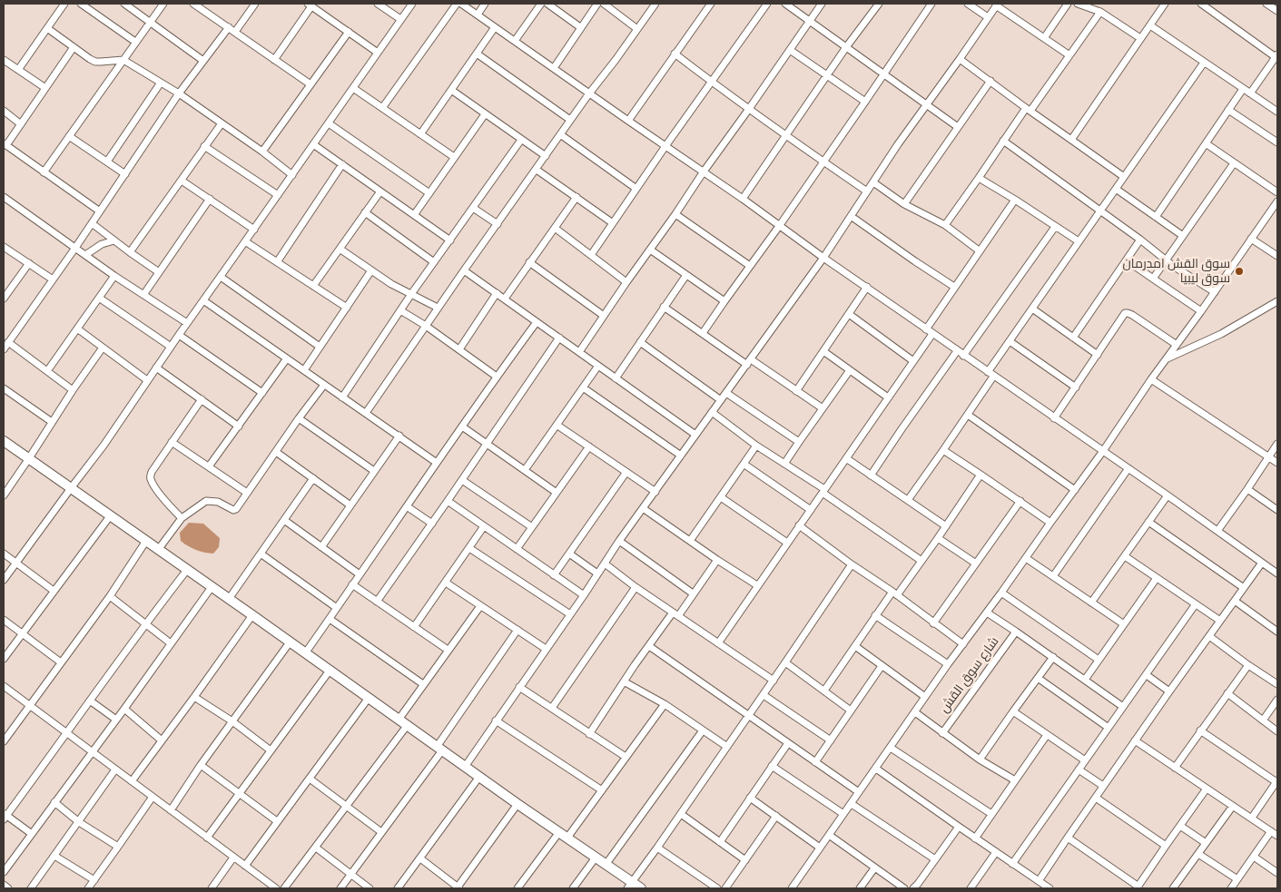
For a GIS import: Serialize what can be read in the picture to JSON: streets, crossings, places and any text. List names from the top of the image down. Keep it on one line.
{"streets":{"street":["شارع سوق القش"]},"places":["سوق القش امدرمان سوق ليبيا"]}
